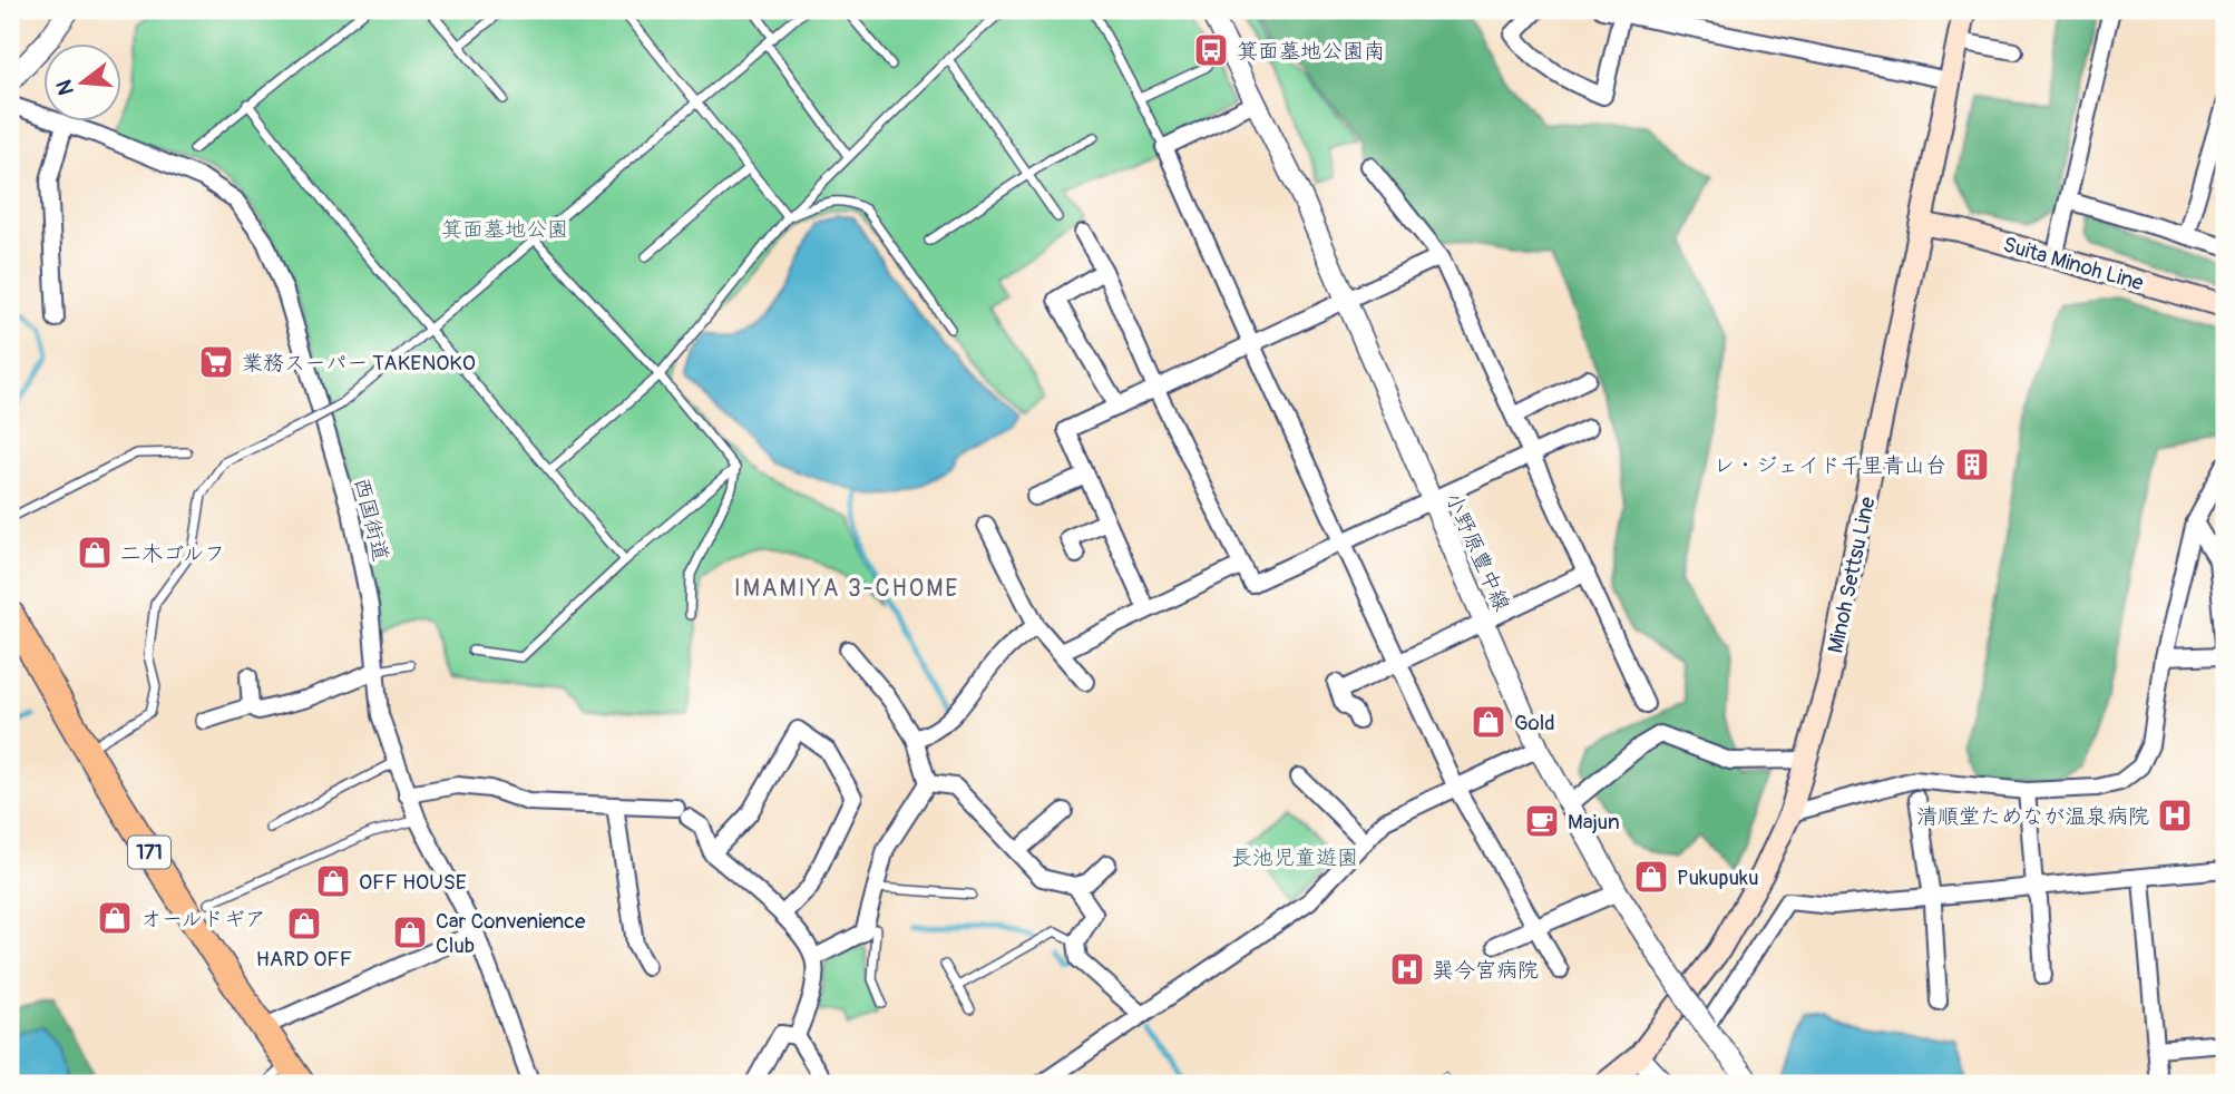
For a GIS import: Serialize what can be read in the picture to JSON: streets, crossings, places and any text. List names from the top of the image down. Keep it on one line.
{"streets":{"highway":["171"],"main road":["Suita Minoh Line","Minoh Settsu Line"],"street":["西国街道","小野原豊中線"]},"crossings":[["Suita Minoh Line","Minoh Settsu Line"]],"districts":["IMAMIYA 3-CHOME"],"parks":["箕面墓地公園","長池児童遊園"],"places":{"bus stop":["箕面墓地公園南"],"supermarket":["業務スーパー TAKENOKO"],"building":["レ・ジェイド千里青山台"],"shop":["二木ゴルフ","Gold","Pukupuku","OFF HOUSE","オールドギア","HARD OFF","Car Convenience Club"],"hospital":["清順堂ためなが温泉病院","巽今宮病院"],"cafe":["Majun"]},"north":"left"}
